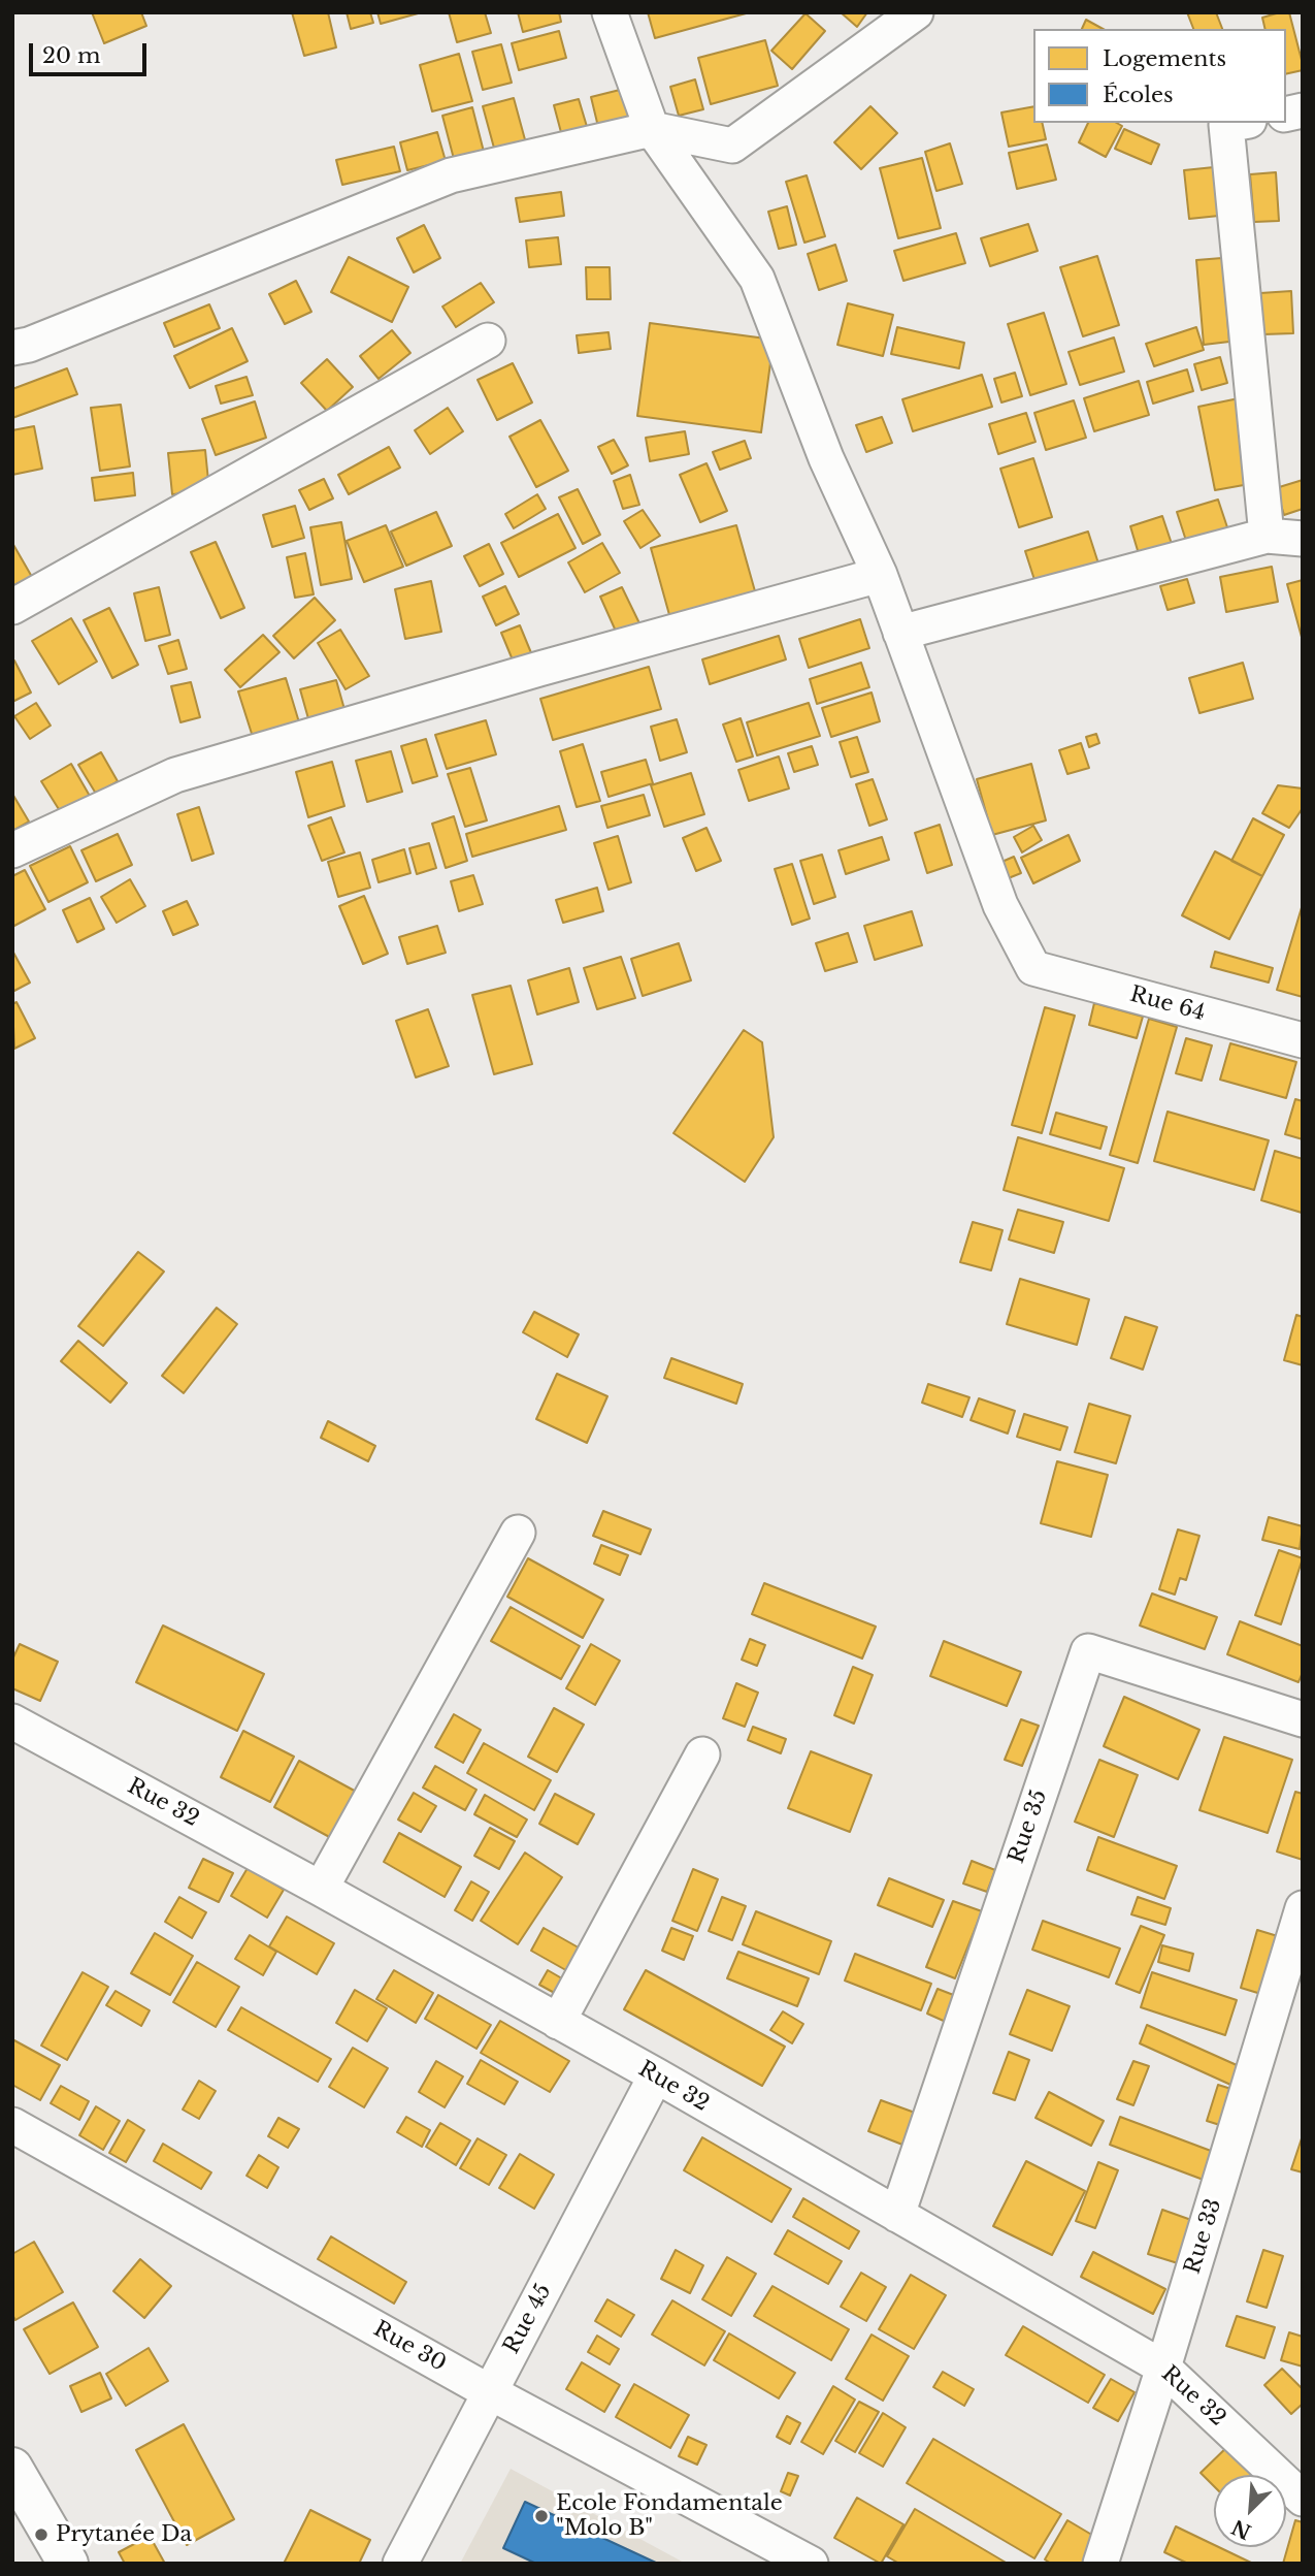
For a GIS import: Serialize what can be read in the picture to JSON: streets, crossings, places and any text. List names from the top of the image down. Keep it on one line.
{"streets":{"street":["Rue 64","Rue 32","Rue 35","Rue 33","Rue 45","Rue 30"]},"crossings":[["Rue 32","Rue 35"],["Rue 32","Rue 33"],["Rue 32","Rue 45"],["Rue 45","Rue 30"]],"places":["Ecole Fondamentale \"Molo B\"","Prytanée Da"],"legend":["Logements","Écoles"],"scale_bar":"20 m","north":"bottom left"}
